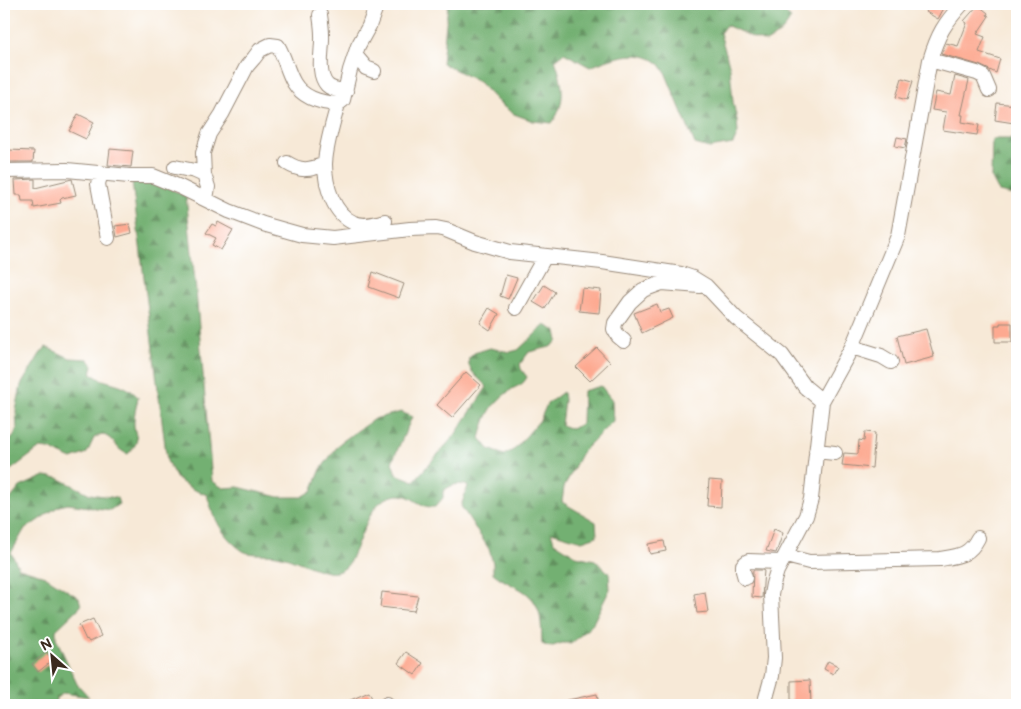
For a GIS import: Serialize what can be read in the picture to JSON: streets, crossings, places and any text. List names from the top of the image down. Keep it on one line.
{"north":"top left"}
